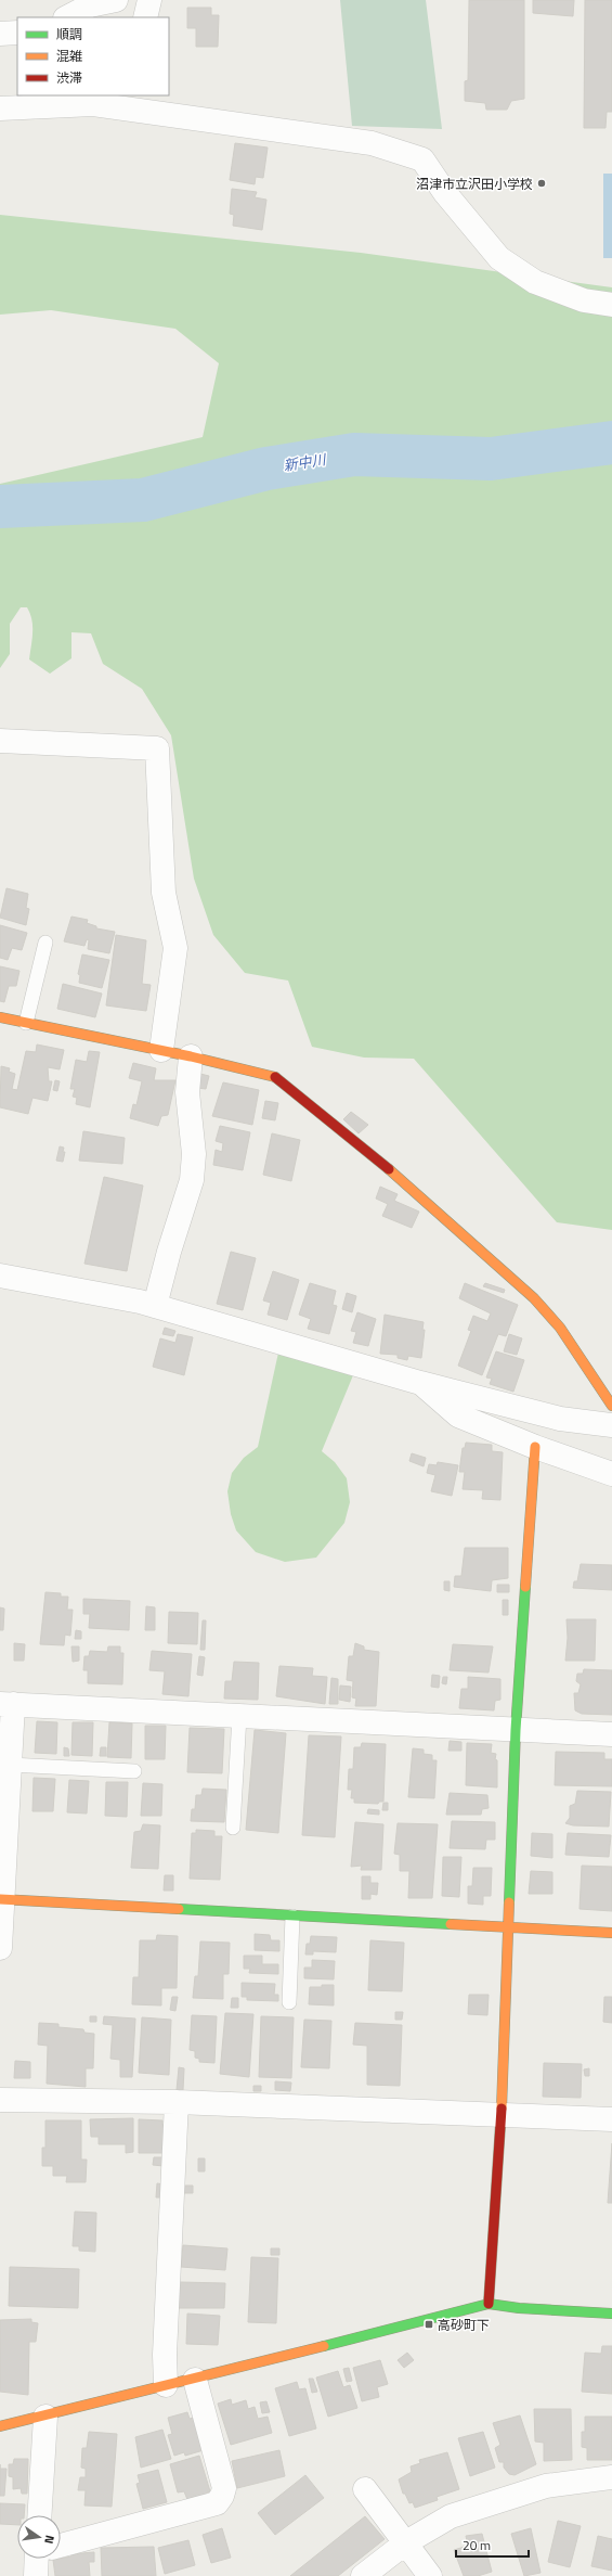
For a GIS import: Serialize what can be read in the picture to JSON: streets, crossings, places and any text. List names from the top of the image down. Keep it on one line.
{"water":["新中川"],"places":{"other":["沼津市立沢田小学校"],"transit":["高砂町下"]},"legend":["順調","混雑","渋滞"],"scale_bar":"20 m","north":"right"}
